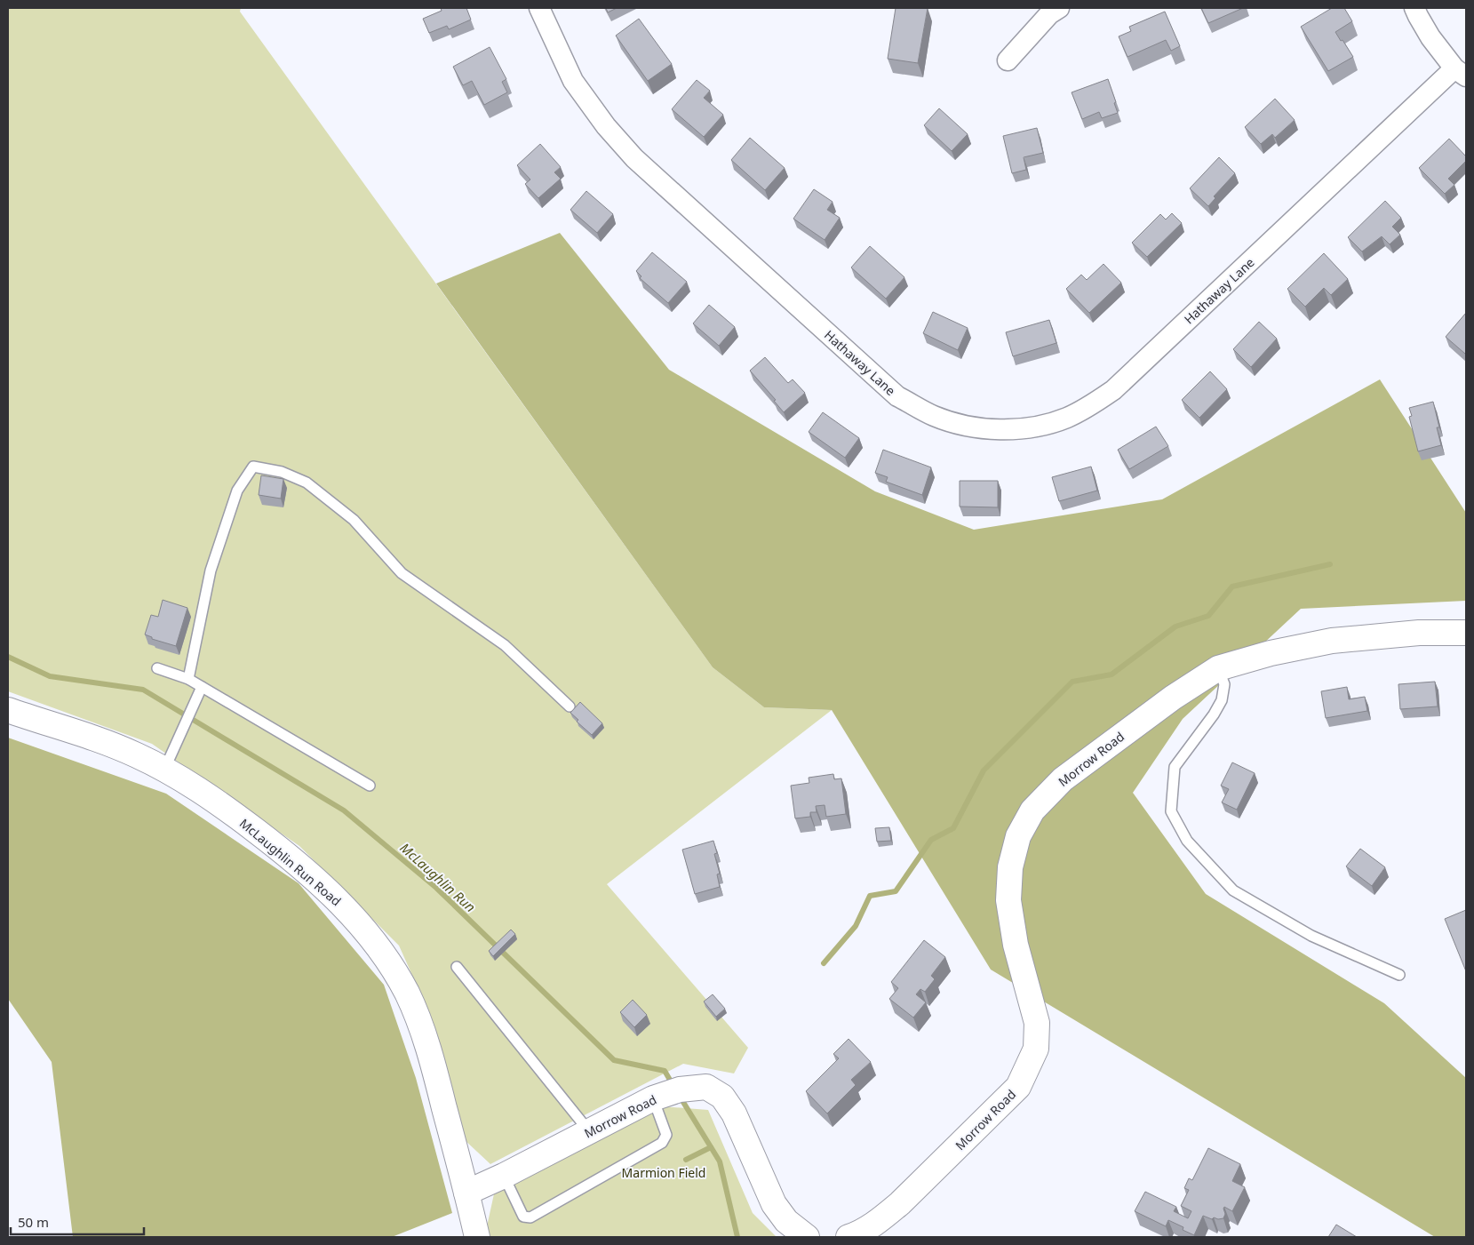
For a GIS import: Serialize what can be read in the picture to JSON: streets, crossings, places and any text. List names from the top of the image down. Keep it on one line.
{"streets":{"street":["Hathaway Lane","Morrow Road","McLaughlin Run Road"]},"crossings":[["Morrow Road","McLaughlin Run Road"]],"water":["McLaughlin Run"],"parks":["Marmion Field"],"scale_bar":"50 m"}
